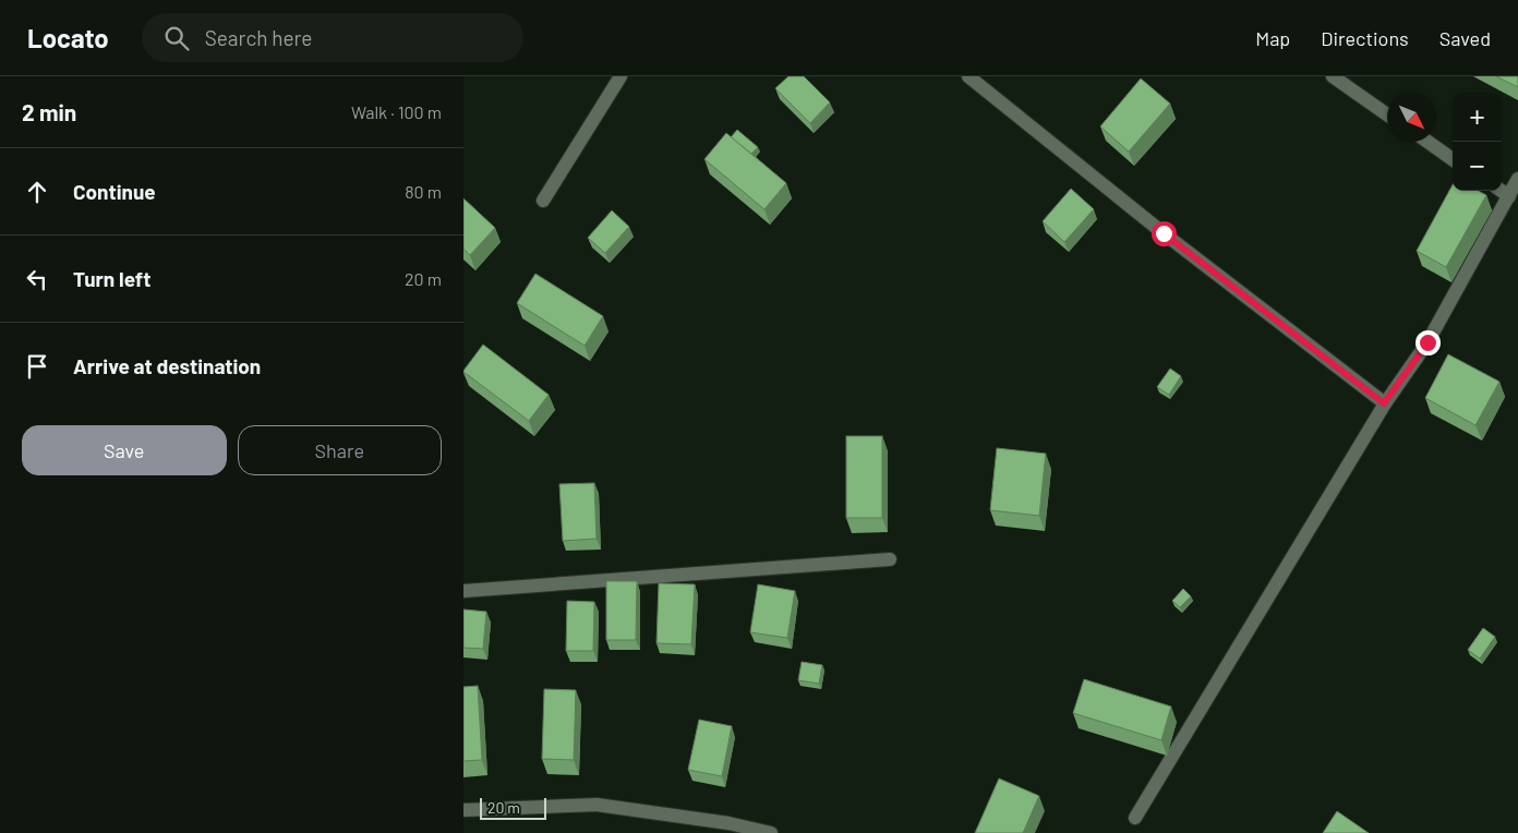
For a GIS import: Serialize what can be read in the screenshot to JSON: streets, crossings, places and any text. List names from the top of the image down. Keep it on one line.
{"scale_bar":"20 m","north":"bottom right","page":{"header":"Locato","search":"Search here","nav":["Map","Directions","Saved"],"heading":["2 min","Walk · 100 m"],"map_buttons":["+","−"],"list":[["Continue","80 m"],["Turn left","20 m"],"Arrive at destination"],"buttons":["Save","Share"],"scale":"20 m"}}
